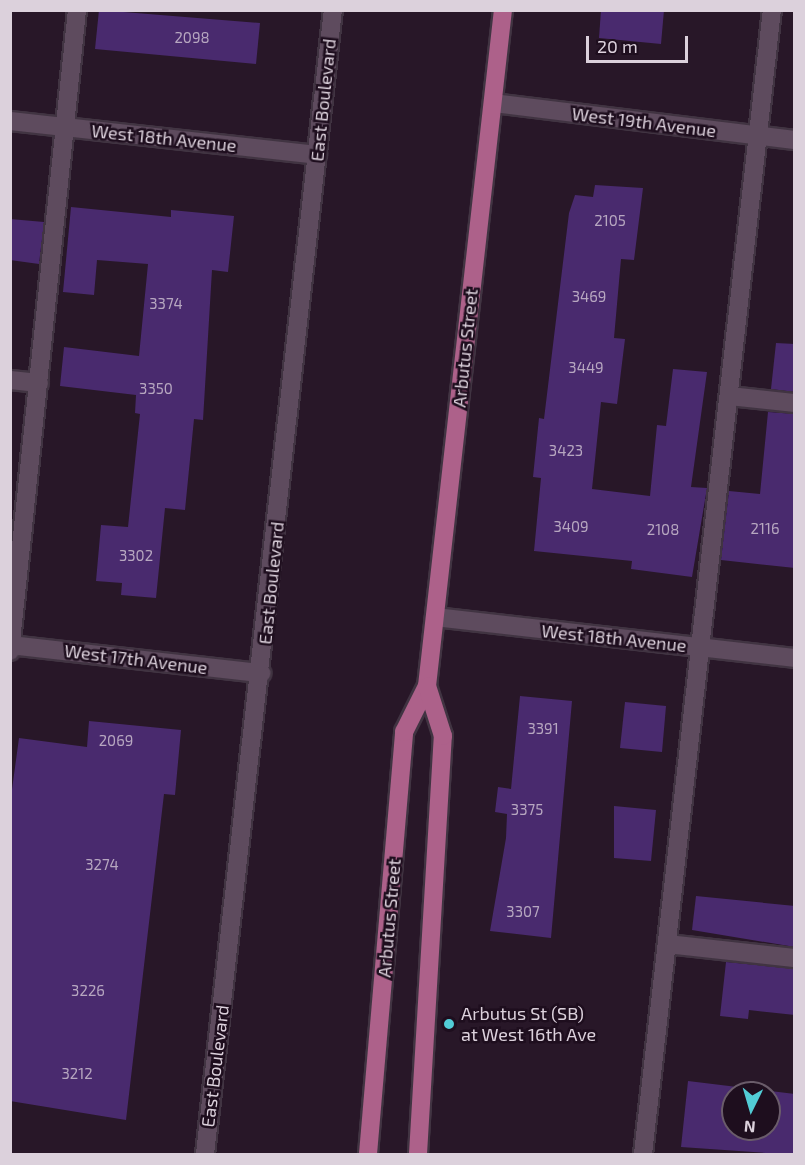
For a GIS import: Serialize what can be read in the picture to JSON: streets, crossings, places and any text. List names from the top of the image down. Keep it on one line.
{"streets":{"main road":["Arbutus Street"],"street":["East Boulevard","West 19th Avenue","West 18th Avenue","West 17th Avenue"]},"crossings":[["East Boulevard","West 18th Avenue"],["East Boulevard","West 17th Avenue"],["West 19th Avenue","Arbutus Street"],["West 18th Avenue","Arbutus Street"]],"places":["Arbutus St (SB) at West 16th Ave"],"house_numbers":["2098","2105","3469","3374","3449","3350","3423","3409","2116","2108","3302","3391","2069","3375","3274","3307","3226","3212"],"scale_bar":"20 m","north":"bottom"}
